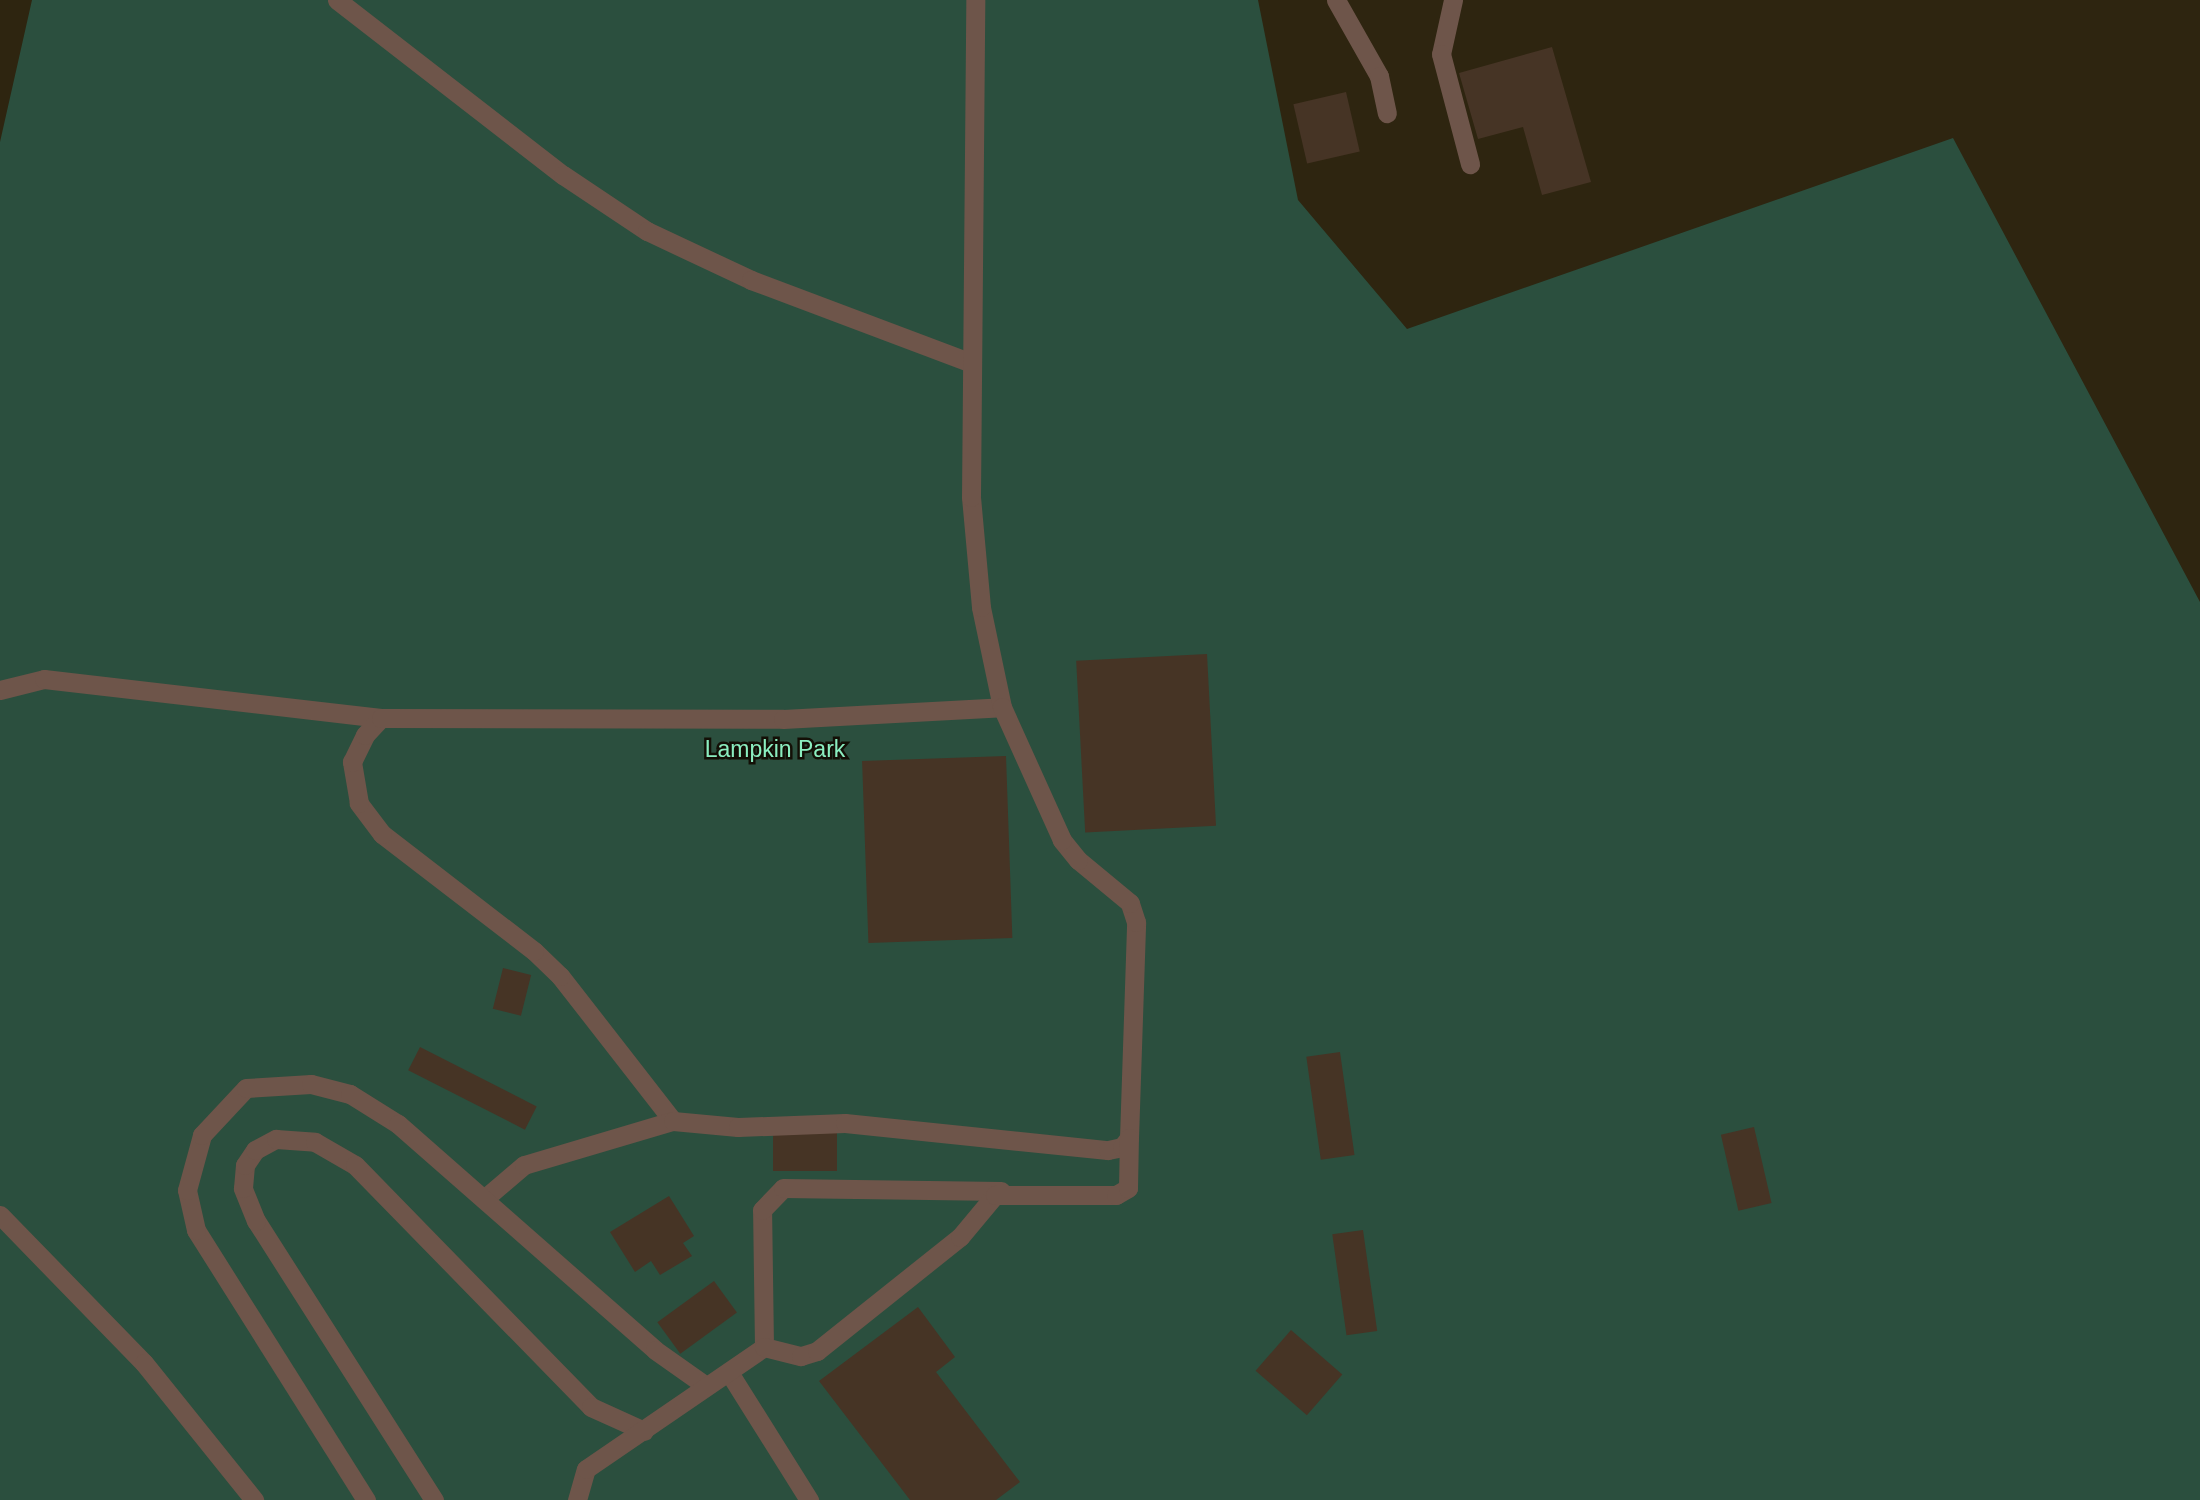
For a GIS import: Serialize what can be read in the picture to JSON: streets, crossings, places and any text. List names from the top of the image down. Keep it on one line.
{"parks":["Lampkin Park"]}
